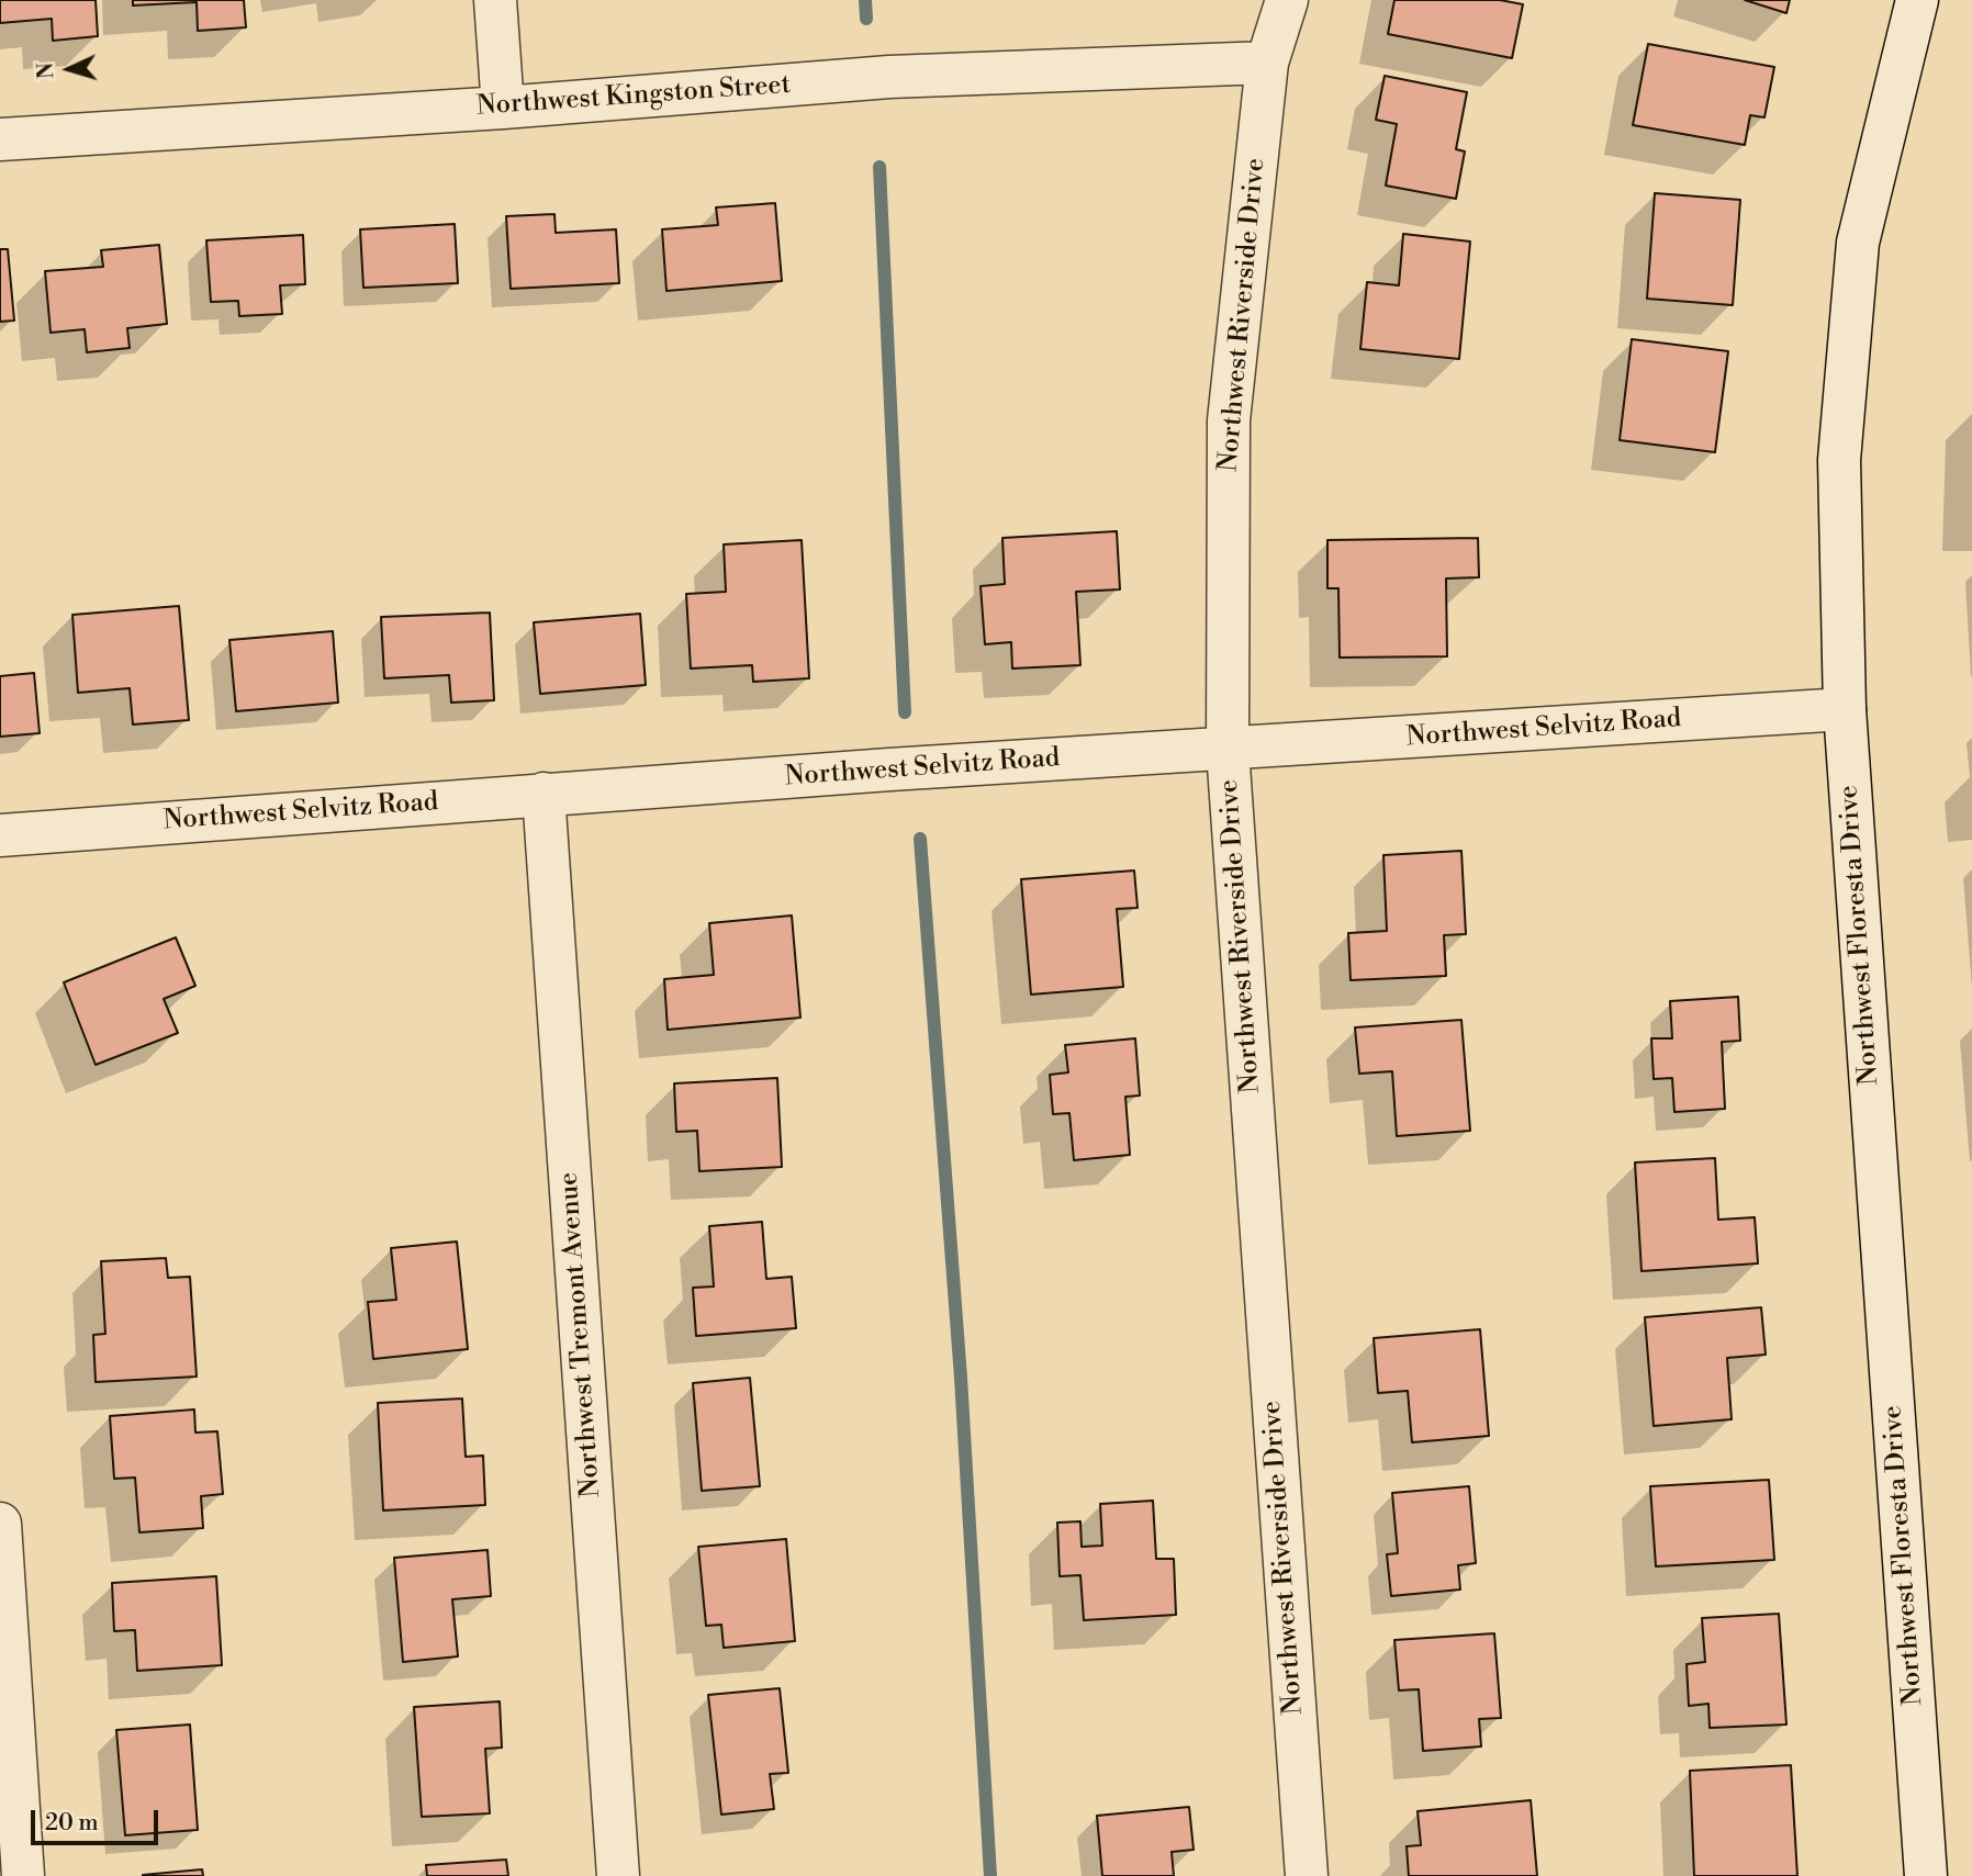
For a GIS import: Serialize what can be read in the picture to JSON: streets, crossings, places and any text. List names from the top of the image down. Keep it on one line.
{"streets":{"street":["Northwest Kingston Street","Northwest Riverside Drive","Northwest Selvitz Road","Northwest Floresta Drive","Northwest Tremont Avenue"]},"crossings":[["Northwest Kingston Street","Northwest Riverside Drive"],["Northwest Riverside Drive","Northwest Selvitz Road"],["Northwest Selvitz Road","Northwest Floresta Drive"],["Northwest Selvitz Road","Northwest Tremont Avenue"]],"scale_bar":"20 m","north":"left"}
